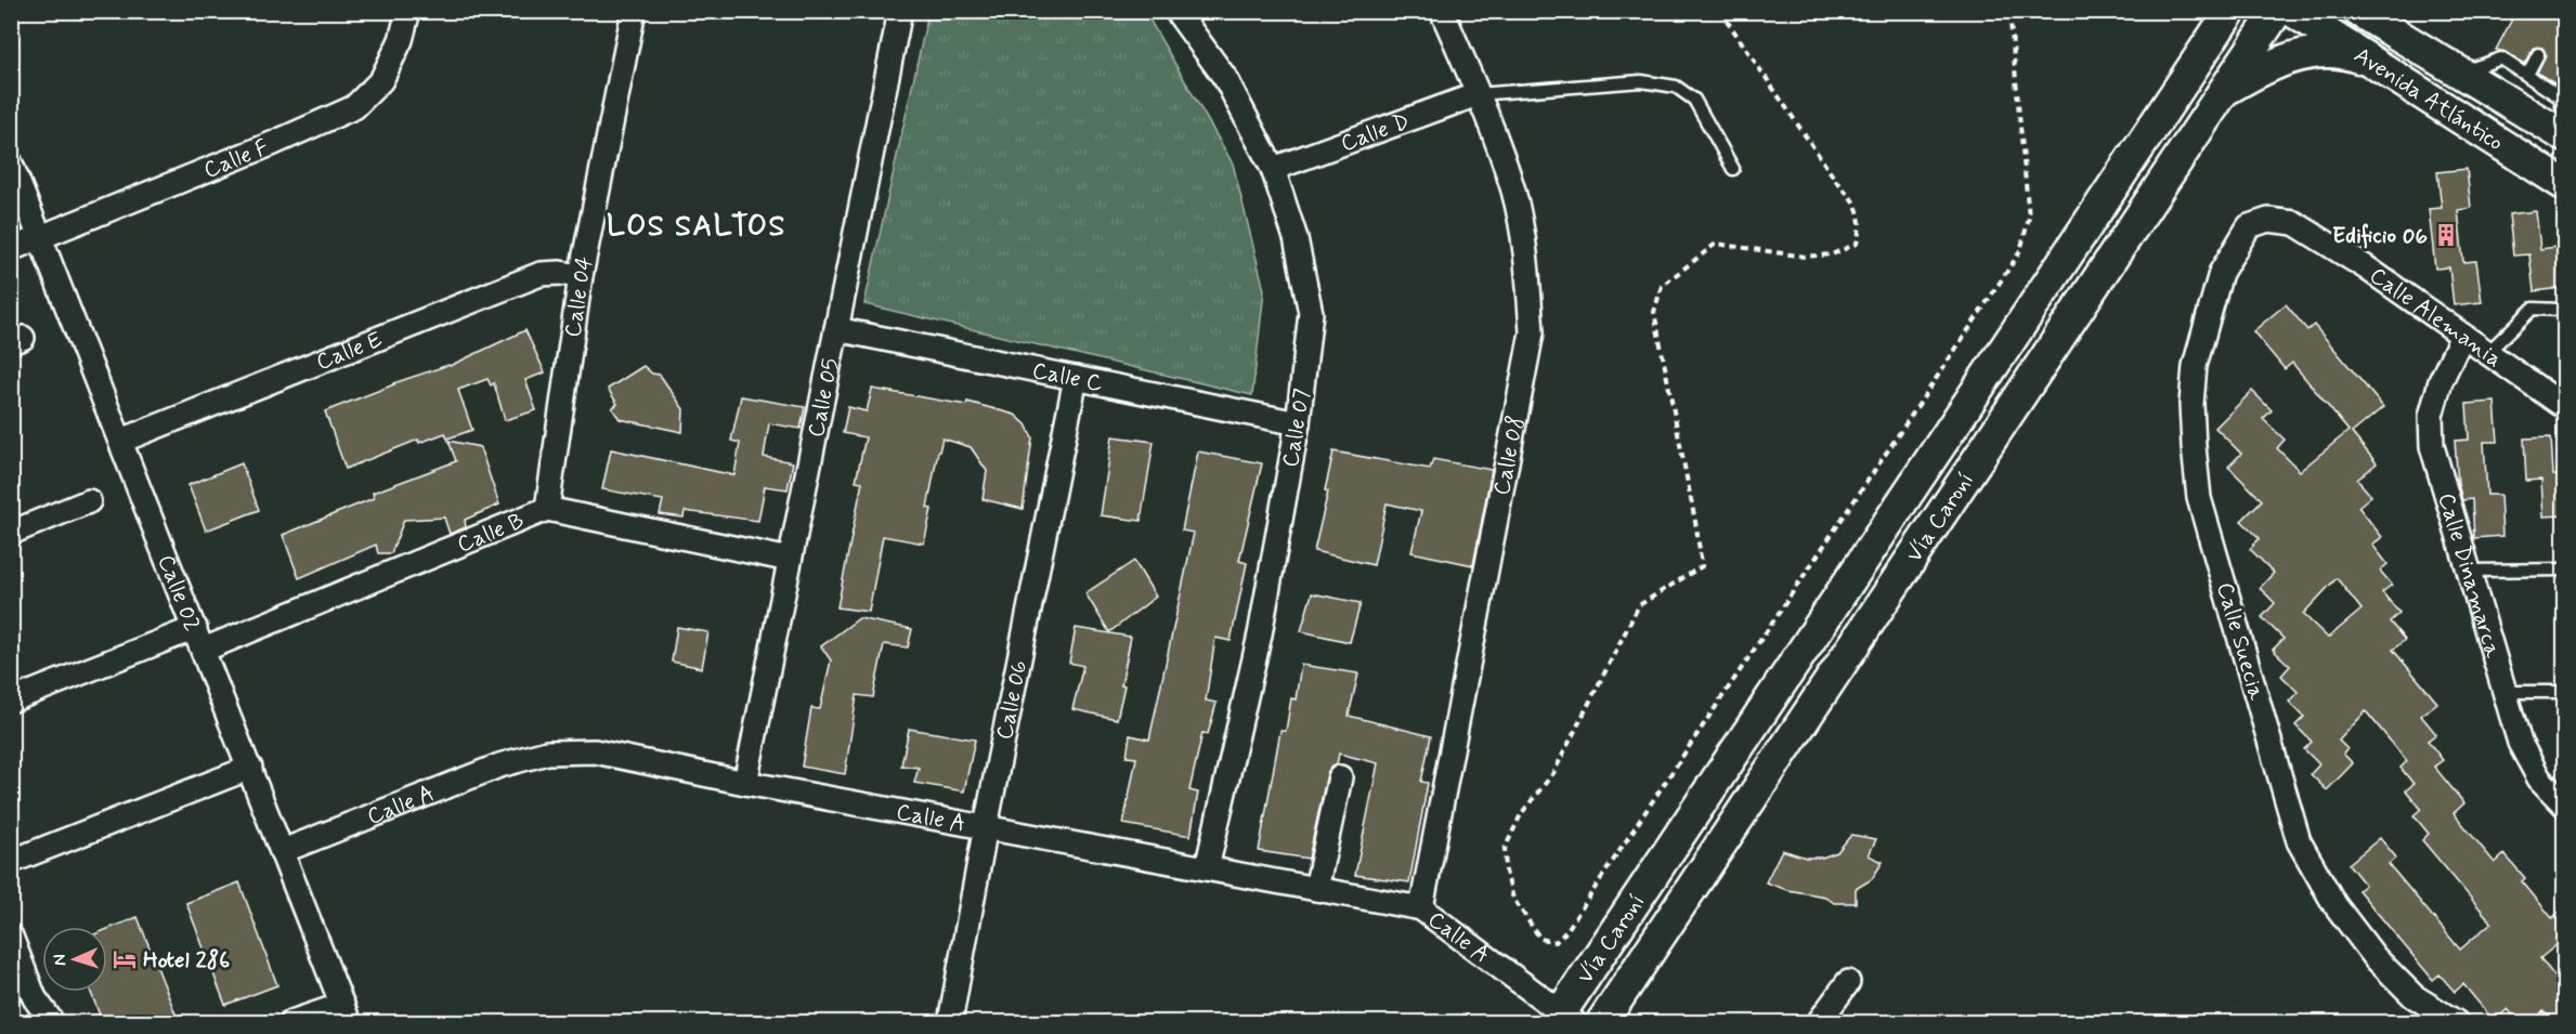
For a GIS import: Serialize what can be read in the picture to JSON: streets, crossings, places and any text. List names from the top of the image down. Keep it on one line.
{"streets":{"main road":["Avenida Atlántico","Vía Caroní"],"street":["Calle D","Calle F","Calle 04","Calle Alemania","Calle E","Calle C","Calle 05","Calle 07","Calle 08","Calle B","Calle Dinamarca","Calle 02","Calle Suecia","Calle 06","Calle A"]},"crossings":[["Calle D","Calle 07"],["Calle D","Calle 08"],["Calle F","Calle 02"],["Calle 04","Calle E"],["Calle 04","Calle B"],["Calle Alemania","Calle Dinamarca"],["Calle Alemania","Calle Suecia"],["Calle E","Calle 02"],["Calle C","Calle 05"],["Calle C","Calle 07"],["Calle C","Calle 06"],["Calle 05","Calle B"],["Calle 05","Calle A"],["Calle 07","Calle A"],["Calle 08","Calle A"],["Vía Caroní","Calle A"],["Calle B","Calle 02"],["Calle 02","Calle A"],["Calle 06","Calle A"]],"districts":["LOS SALTOS"],"places":{"building":["Edificio 06"],"hotel":["Hotel 286"]},"north":"left"}
